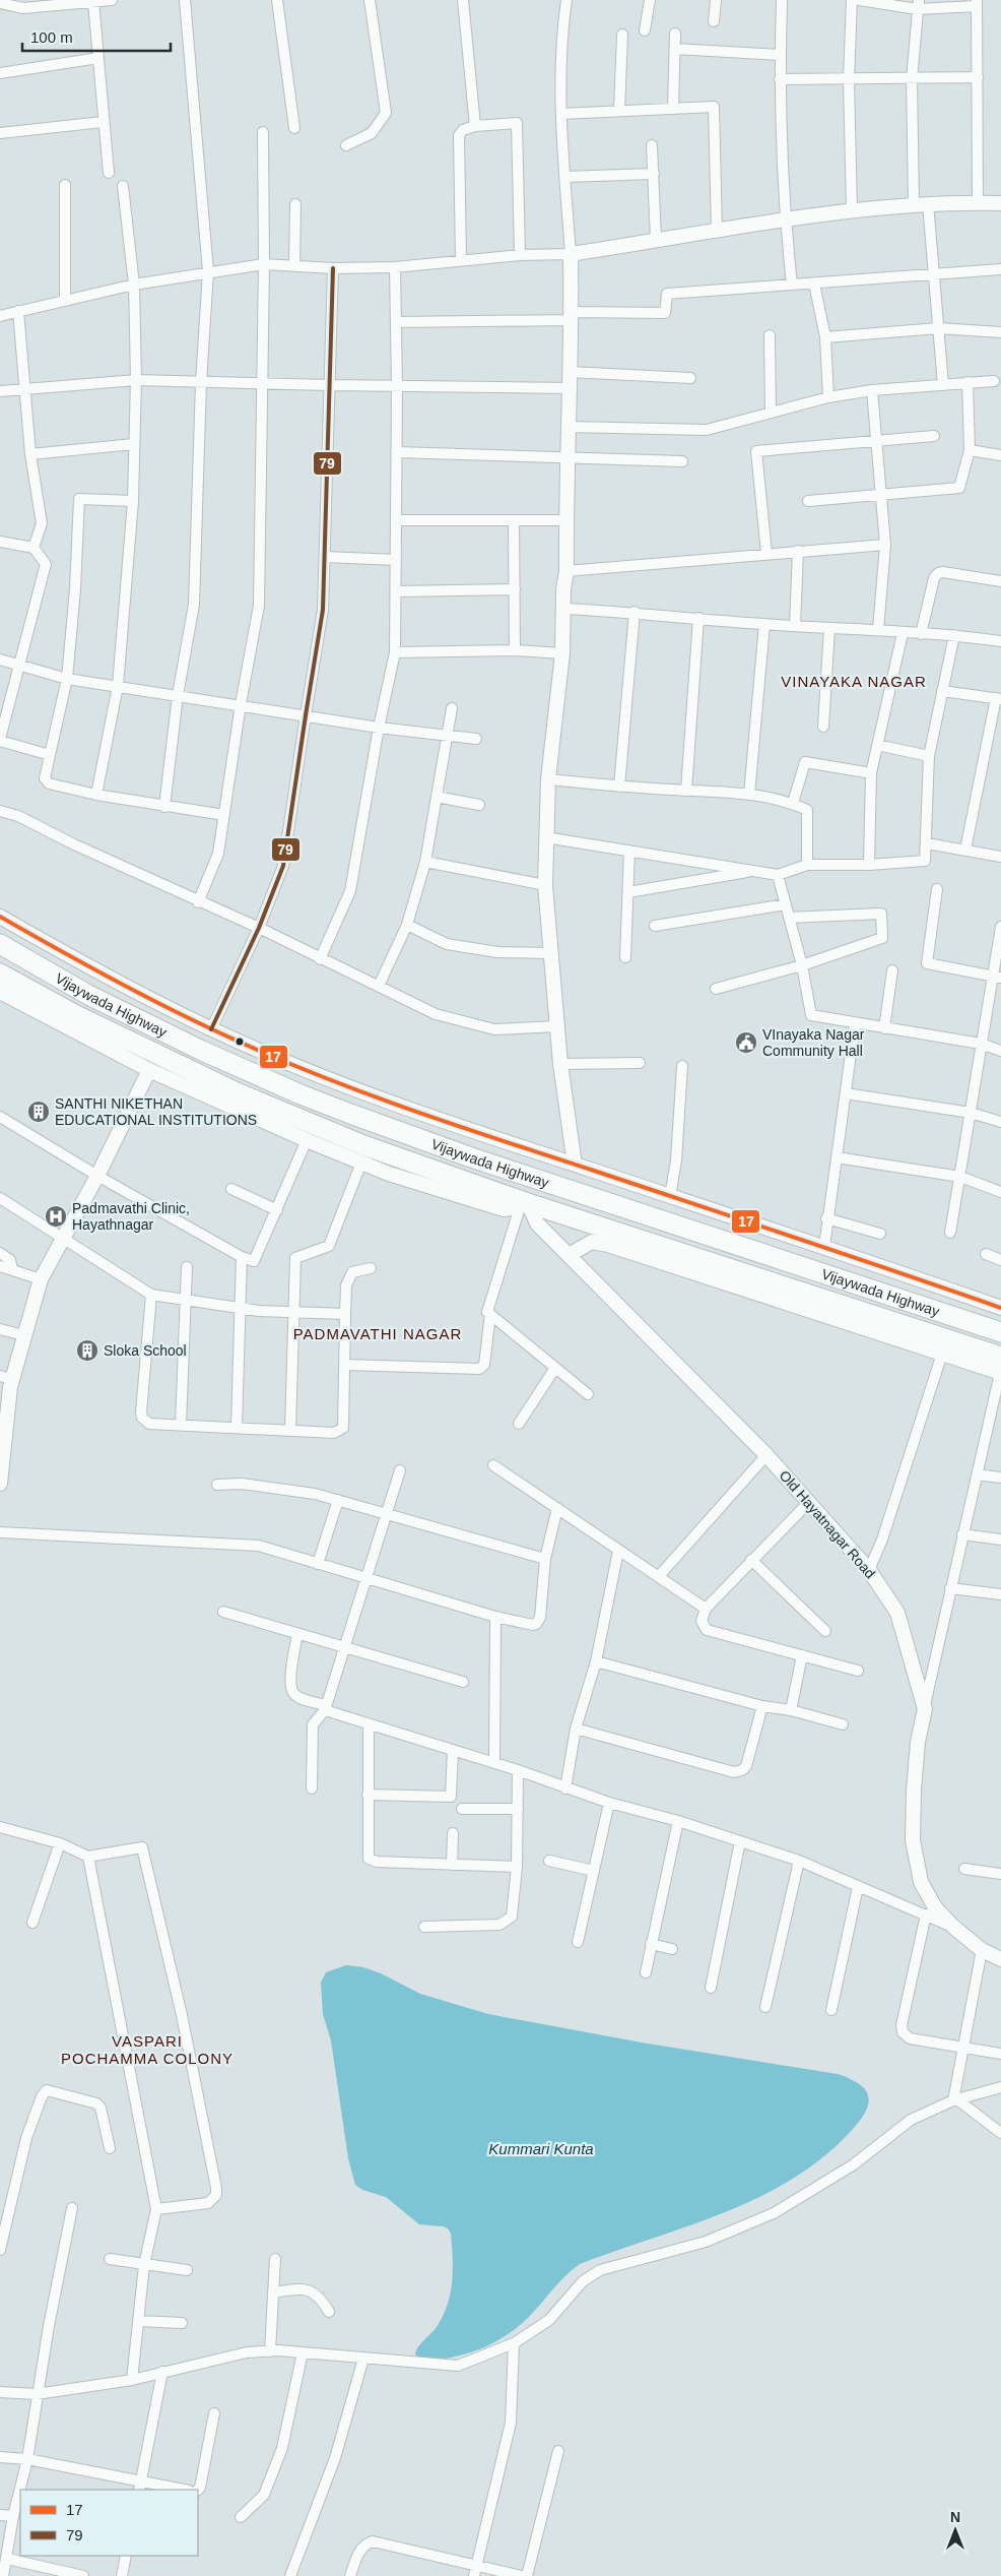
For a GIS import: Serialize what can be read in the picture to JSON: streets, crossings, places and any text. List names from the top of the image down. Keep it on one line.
{"streets":{"highway":["Vijaywada Highway"],"street":["Old Hayatnagar Road"]},"crossings":[["Vijaywada Highway","Old Hayatnagar Road"]],"districts":["VINAYAKA NAGAR","PADMAVATHI NAGAR","VASPARI POCHAMMA COLONY"],"water":["Kummari Kunta"],"places":{"public building":["VInayaka Nagar Community Hall"],"building":["SANTHI NIKETHAN EDUCATIONAL INSTITUTIONS","Sloka School"],"hospital":["Padmavathi Clinic, Hayathnagar"]},"lines":["transit line 79","transit line 17"],"legend":["17","79"],"scale_bar":"100 m","north":"top"}
